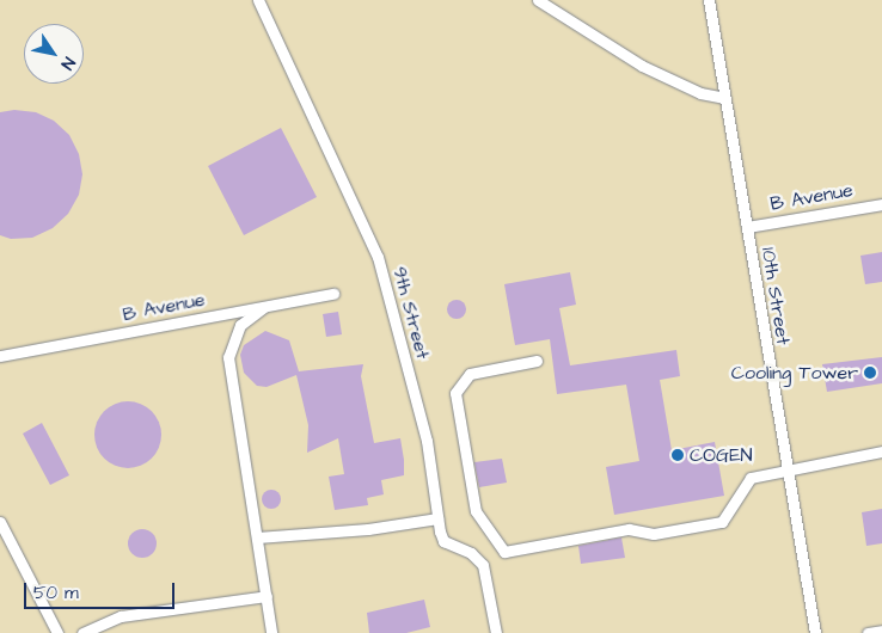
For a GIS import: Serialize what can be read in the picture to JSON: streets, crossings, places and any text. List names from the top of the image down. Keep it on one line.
{"streets":{"lane":["B Avenue","10th Street","9th Street"]},"crossings":[["B Avenue","10th Street"]],"places":["Cooling Tower","COGEN"],"scale_bar":"50 m","north":"bottom right"}
